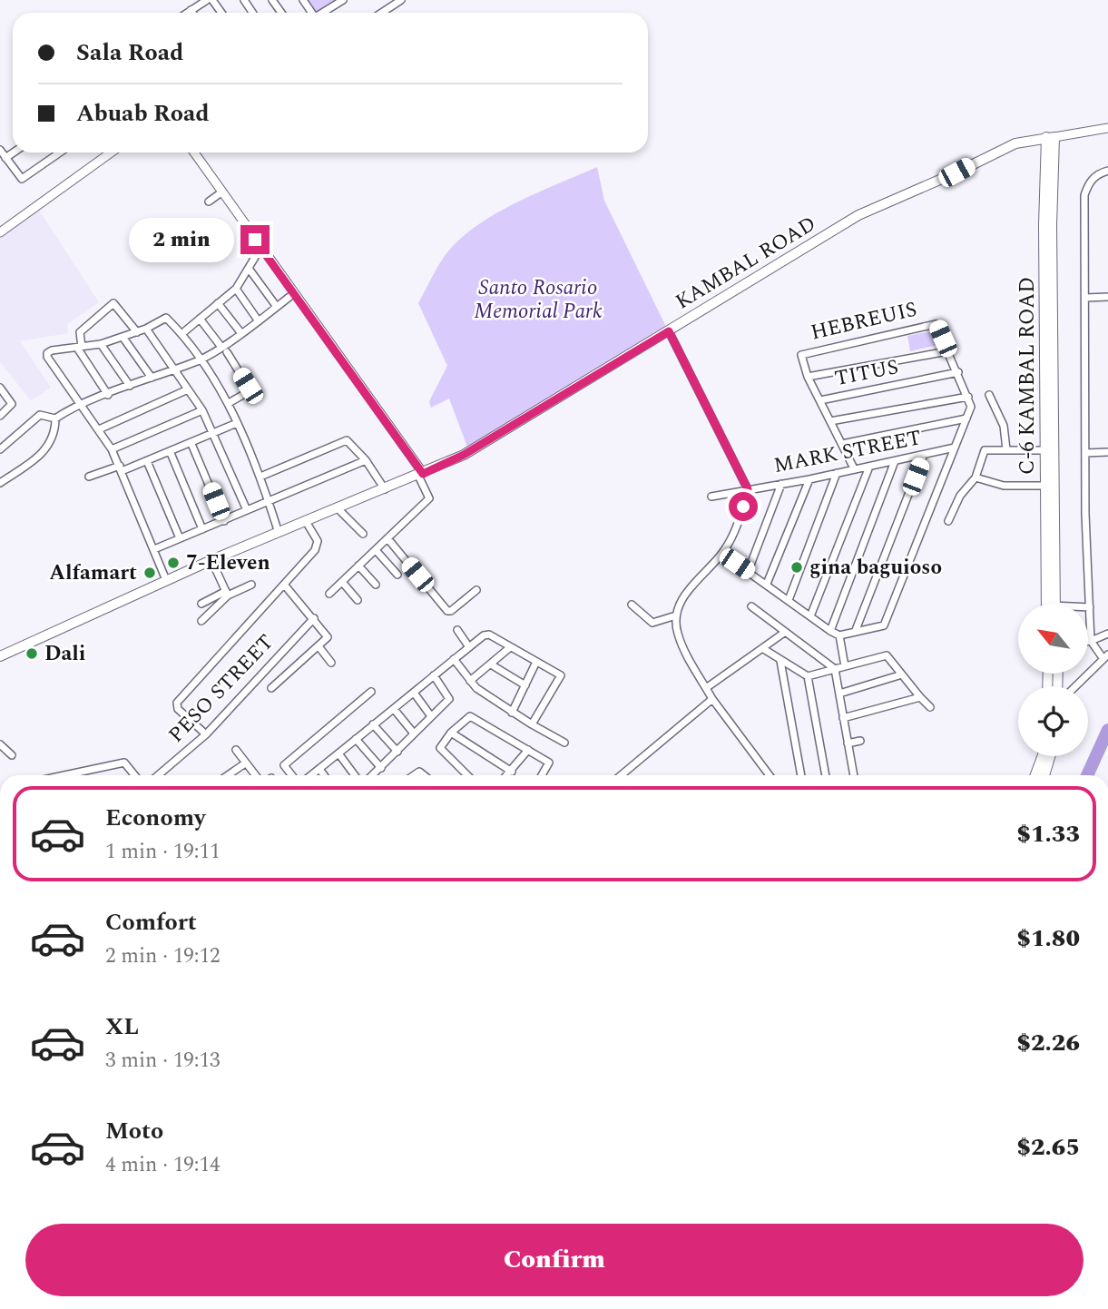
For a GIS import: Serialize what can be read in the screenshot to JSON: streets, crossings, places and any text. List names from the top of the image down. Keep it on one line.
{"streets":{"main road":["KAMBAL ROAD","C-6 KAMBAL ROAD"],"street":["HEBREUIS","TITUS","MARK STREET","PESO STREET"]},"crossings":[["KAMBAL ROAD","C-6 KAMBAL ROAD"]],"parks":["Santo Rosario Memorial Park"],"places":["7-Eleven","gina baguioso","Alfamart","Dali"],"north":"top left","page":{"banner":["Sala Road","Abuab Road"],"bubble":"2 min","list":[{"name":"Economy","note":"1 min · 19:11","value":"$1.33"},{"name":"Comfort","note":"2 min · 19:12","value":"$1.80"},{"name":"XL","note":"3 min · 19:13","value":"$2.26"},{"name":"Moto","note":"4 min · 19:14","value":"$2.65"}],"buttons":"Confirm"}}
